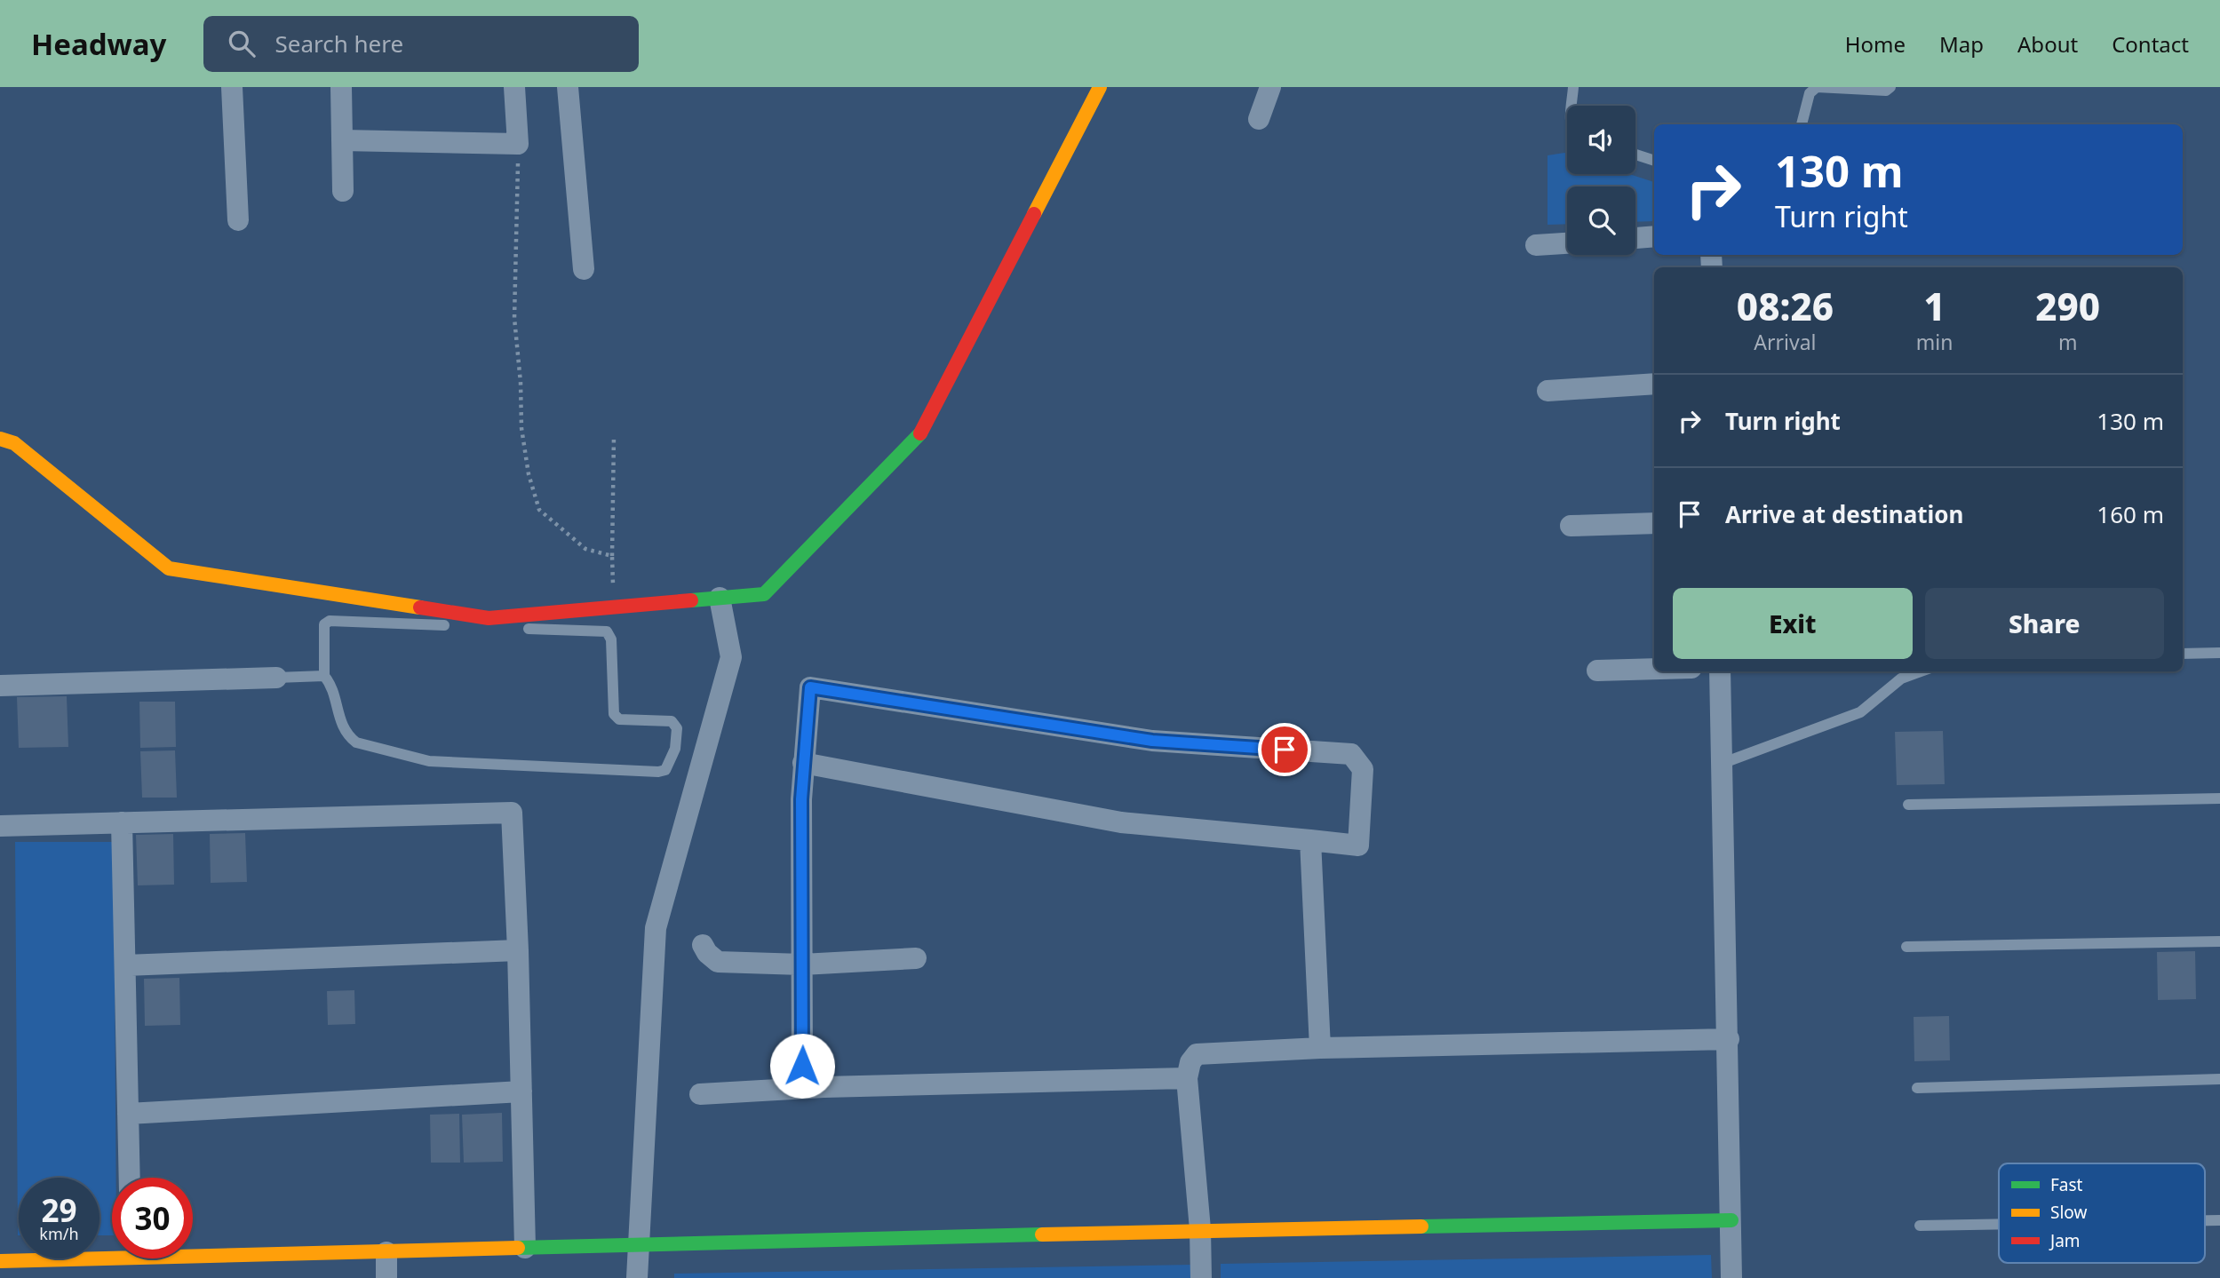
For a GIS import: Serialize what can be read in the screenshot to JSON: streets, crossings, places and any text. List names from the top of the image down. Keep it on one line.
{"legend":["Fast","Slow","Jam"],"page":{"header":"Headway","search":"Search here","nav":["Home","Map","About","Contact"],"turn":["130 m","Turn right"],"eta":["08:26","Arrival","1","min","290","m"],"list":[{"name":"Turn right","value":"130 m"},{"name":"Arrive at destination","value":"160 m"}],"buttons":["Exit","Share"],"speed":"29 km/h","limit":"30"}}
